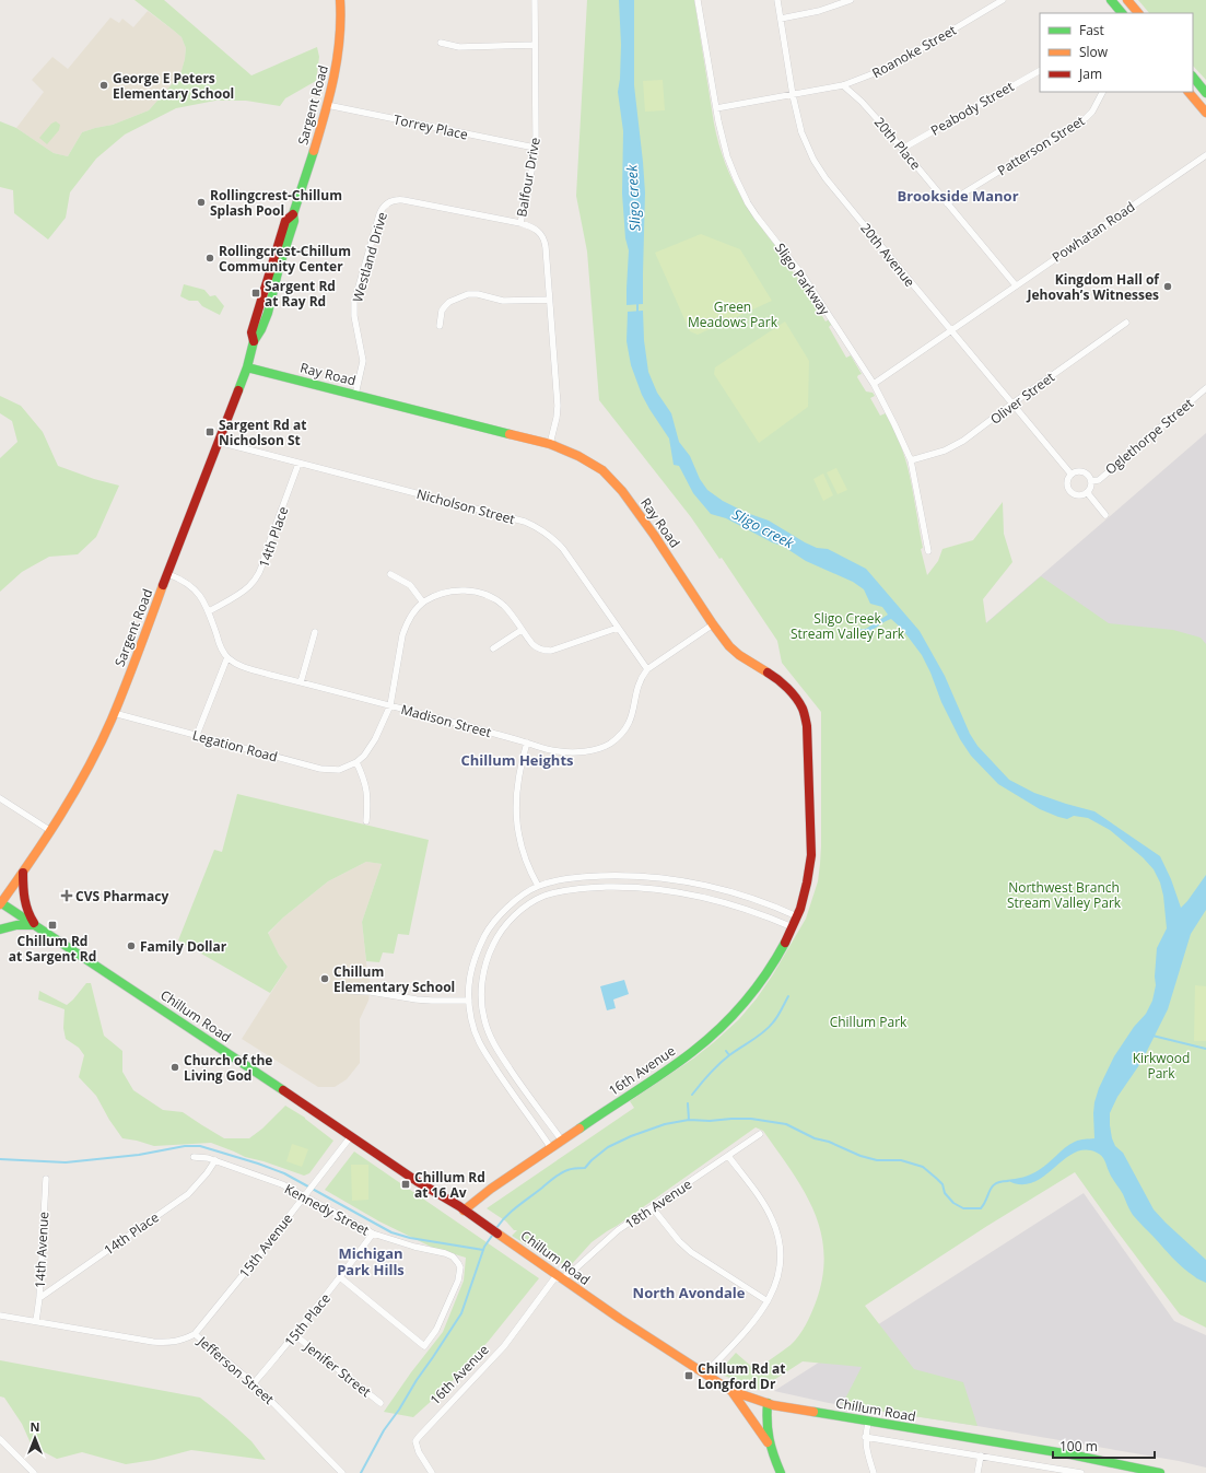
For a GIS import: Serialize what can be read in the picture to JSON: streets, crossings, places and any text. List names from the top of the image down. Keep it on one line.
{"streets":{"main road":["Sargent Road","Ray Road","Chillum Road","16th Avenue"],"street":["Roanoke Street","Peabody Street","Torrey Place","20th Place","Patterson Street","Balfour Drive","Powhatan Road","20th Avenue","Westland Drive","Sligo Parkway","Oliver Street","Oglethorpe Street","Nicholson Street","14th Place","Madison Street","Legation Road","18th Avenue","Kennedy Street","15th Avenue","14th Avenue","15th Place","Jenifer Street","Jefferson Street"]},"crossings":[["Roanoke Street","20th Place"],["Roanoke Street","20th Avenue"],["Roanoke Street","Sligo Parkway"],["Sargent Road","Torrey Place"],["Sargent Road","Ray Road"],["Sargent Road","Nicholson Street"],["Sargent Road","Madison Street"],["Sargent Road","Legation Road"],["Sargent Road","Chillum Road"],["Peabody Street","20th Place"],["Torrey Place","Balfour Drive"],["20th Place","Patterson Street"],["20th Place","Powhatan Road"],["Balfour Drive","Westland Drive"],["Balfour Drive","Ray Road"],["Powhatan Road","20th Avenue"],["Powhatan Road","Sligo Parkway"],["20th Avenue","Oliver Street"],["20th Avenue","Oglethorpe Street"],["Westland Drive","Ray Road"],["Sligo Parkway","Oliver Street"],["Ray Road","Madison Street"],["Ray Road","16th Avenue"],["Nicholson Street","14th Place"],["Nicholson Street","Madison Street"],["14th Place","Madison Street"],["14th Place","Kennedy Street"],["14th Place","14th Avenue"],["Chillum Road","16th Avenue"],["Chillum Road","18th Avenue"],["Chillum Road","15th Avenue"],["16th Avenue","18th Avenue"],["Kennedy Street","15th Avenue"],["Kennedy Street","15th Place"],["15th Avenue","Jefferson Street"],["14th Avenue","Jefferson Street"],["15th Place","Jenifer Street"],["15th Place","Jefferson Street"]],"districts":["Brookside Manor","Chillum Heights","Michigan Park Hills","North Avondale"],"water":["Sligo creek"],"parks":["Green Meadows Park","Sligo Creek Stream Valley Park","Northwest Branch Stream Valley Park","Chillum Park","Kirkwood Park"],"places":{"other":["George E Peters Elementary School","Rollingcrest-Chillum Splash Pool","Rollingcrest-Chillum Community Center","Kingdom Hall of Jehovah’s Witnesses","Family Dollar","Chillum Elementary School","Church of the Living God"],"transit":["Sargent Rd at Ray Rd","Sargent Rd at Nicholson St","Chillum Rd at Sargent Rd","Chillum Rd at 16 Av","Chillum Rd at Longford Dr"],"health":["CVS Pharmacy"]},"legend":["Fast","Slow","Jam"],"scale_bar":"100 m","north":"top"}
